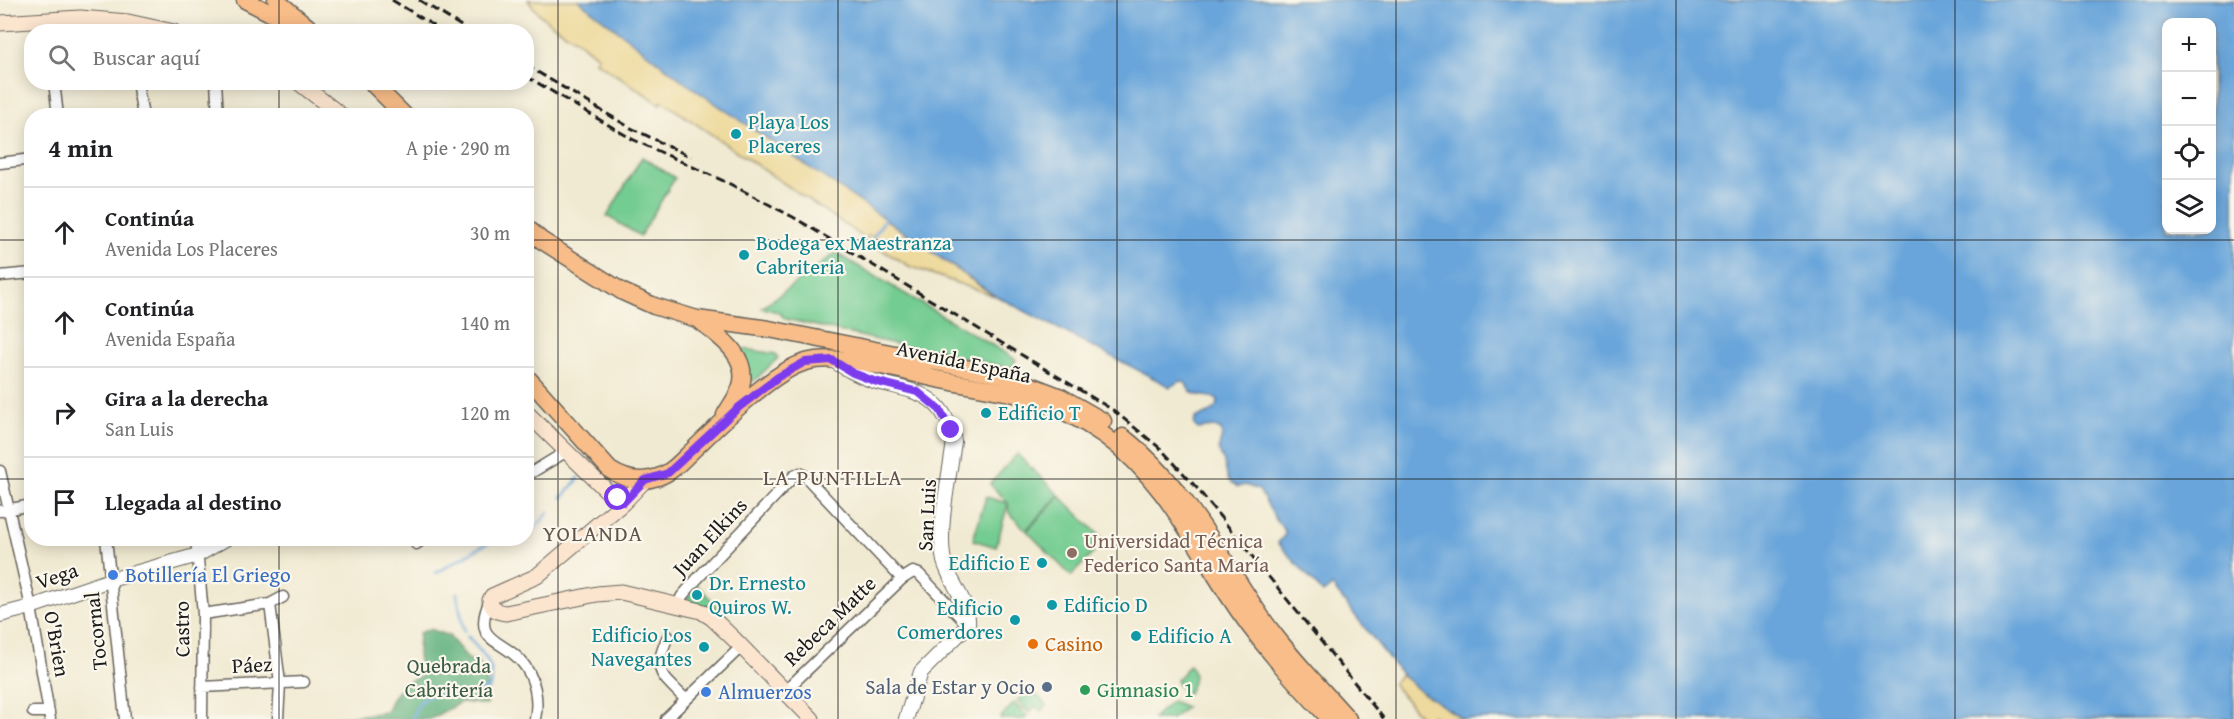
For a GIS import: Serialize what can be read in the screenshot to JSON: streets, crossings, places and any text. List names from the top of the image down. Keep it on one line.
{"streets":{"main road":["Avenida España"],"street":["San Luis","Juan Elkins","Vega","Rebeca Matte","Castro","Tocornal","O'Brien","Páez"]},"crossings":[["Avenida España","San Luis"],["Juan Elkins","Rebeca Matte"],["Vega","Castro"],["Vega","Tocornal"],["Vega","O'Brien"],["Castro","Páez"]],"districts":["LA PUNTILLA","YOLANDA"],"parks":["Quebrada Cabritería"],"places":["Playa Los Placeres","Bodega ex Maestranza Cabriteria","Edificio T","Universidad Técnica Federico Santa María","Edificio E","Botillería El Griego","Dr. Ernesto Quiros W.","Edificio D","Edificio Comerdores","Edificio A","Casino","Edificio Los Navegantes","Sala de Estar y Ocio","Gimnasio 1","Almuerzos"],"page":{"map_buttons":["+","−"],"search":"Buscar aquí","heading":["4 min","A pie · 290 m"],"list":[["Continúa","Avenida Los Placeres","30 m"],["Continúa","Avenida España","140 m"],["Gira a la derecha","San Luis","120 m"],"Llegada al destino"]}}
